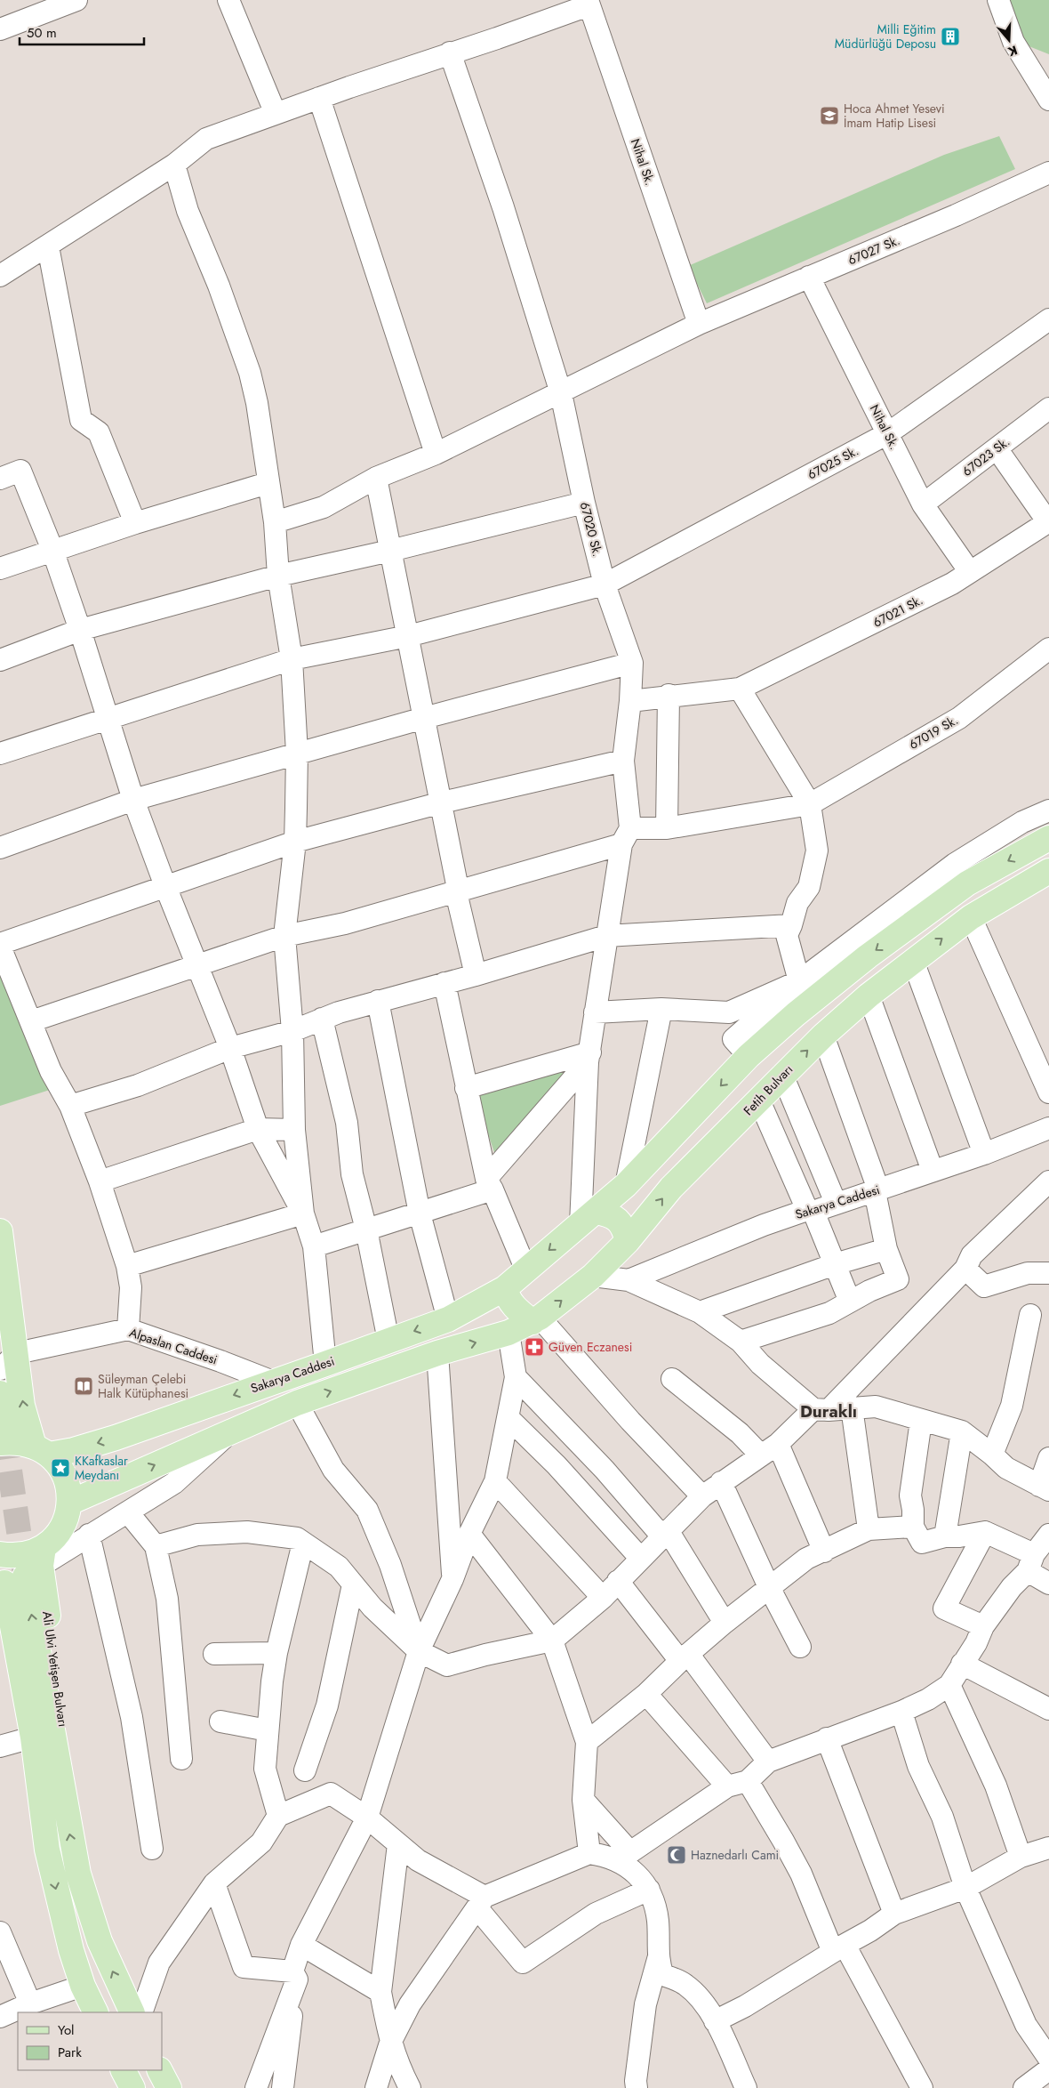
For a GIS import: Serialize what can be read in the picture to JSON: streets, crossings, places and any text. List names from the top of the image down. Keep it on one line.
{"streets":{"main road":["Fetih Bulvarı","Sakarya Caddesi","Ali Ulvi Yetişen Bulvarı"],"street":["Nihal Sk.","67027 Sk.","67023 Sk.","67025 Sk.","67020 Sk.","67021 Sk.","67019 Sk.","Alpaslan Caddesi"]},"crossings":[["Nihal Sk.","67027 Sk."],["Nihal Sk.","67023 Sk."],["Nihal Sk.","67025 Sk."],["Nihal Sk.","67021 Sk."],["67027 Sk.","67020 Sk."],["67025 Sk.","67020 Sk."],["Sakarya Caddesi","Alpaslan Caddesi"]],"districts":["Duraklı"],"places":{"building":["Milli Eğitim Müdürlüğü Deposu"],"school or university":["Hoca Ahmet Yesevi İmam Hatip Lisesi"],"pharmacy":["Güven Eczanesi"],"library":["Süleyman Çelebi Halk Kütüphanesi"],"place":["KKafkaslar Meydanı"],"mosque":["Haznedarlı Cami"]},"legend":["Yol","Park"],"scale_bar":"50 m","north":"bottom"}
